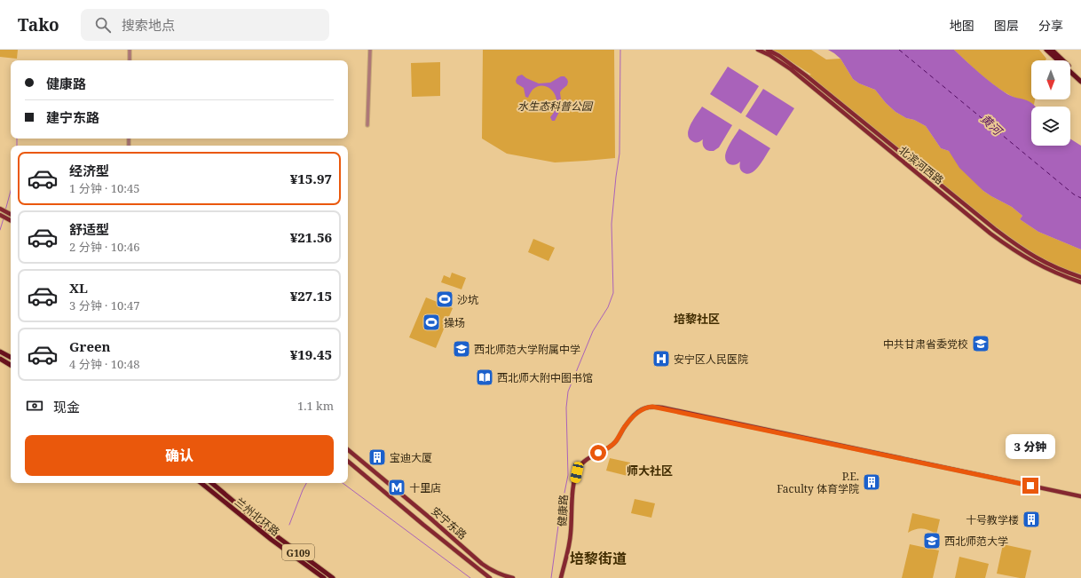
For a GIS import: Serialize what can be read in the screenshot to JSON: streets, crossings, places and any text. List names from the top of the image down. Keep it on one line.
{"streets":{"highway":["兰州北环路","G109"],"main road":["北滨河西路","健康路","安宁东路"]},"districts":["培黎社区","师大社区","培黎街道"],"water":["黄河"],"parks":["水生态科普公园"],"places":{"sports":["沙坑","操场"],"school or university":["中共甘肃省委党校","西北师范大学附属中学","西北师范大学"],"hospital":["安宁区人民医院"],"library":["西北师大附中图书馆"],"building":["宝迪大厦","P.E. Faculty 体育学院","十号教学楼"],"metro station":["十里店"]},"north":"bottom","page":{"header":"Tako","search":"搜索地点","nav":["地图","图层","分享"],"banner":["健康路","建宁东路"],"list":[{"name":"经济型","note":"1 分钟 · 10:45","value":"¥15.97"},{"name":"舒适型","note":"2 分钟 · 10:46","value":"¥21.56"},{"name":"XL","note":"3 分钟 · 10:47","value":"¥27.15"},{"name":"Green","note":"4 分钟 · 10:48","value":"¥19.45"}],"pay":["现金","1.1 km"],"buttons":"确认","bubble":"3 分钟"}}
